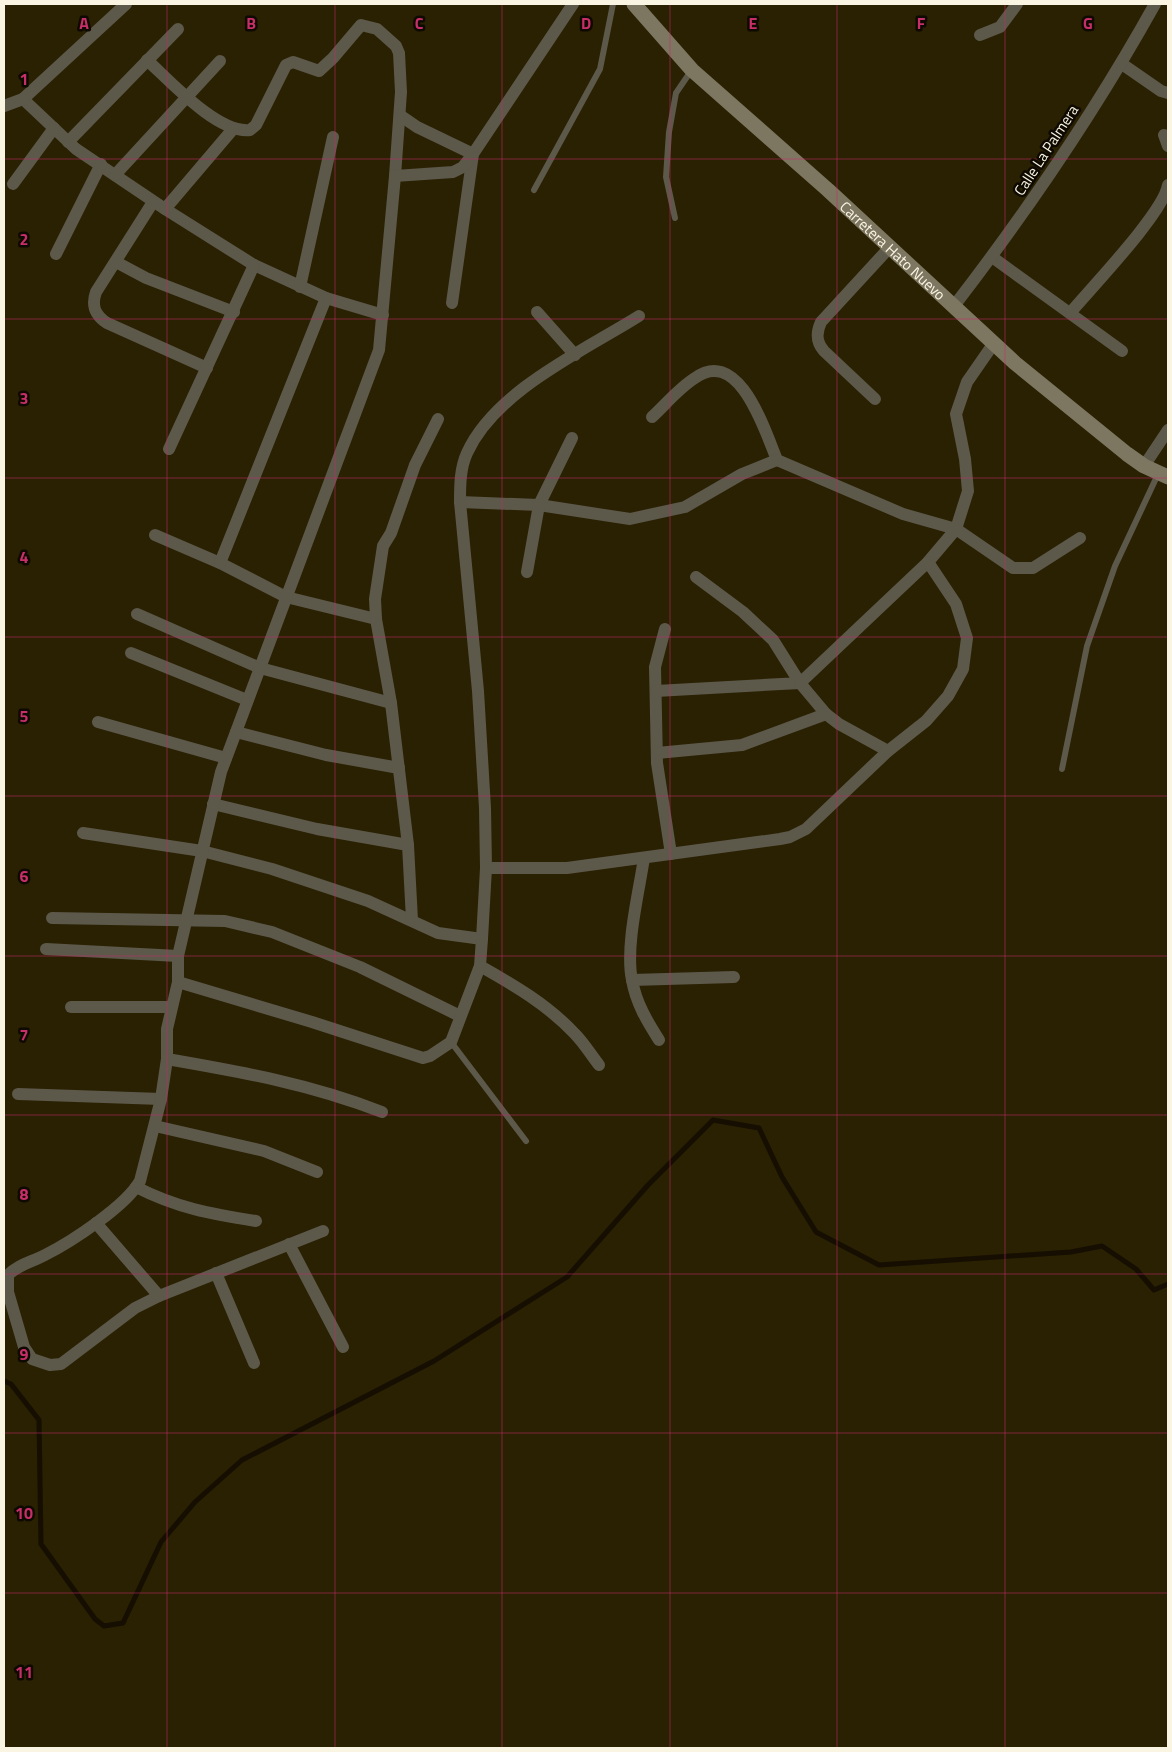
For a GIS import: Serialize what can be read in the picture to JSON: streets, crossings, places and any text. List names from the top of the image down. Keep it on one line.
{"streets":{"main road":["Carretera Hato Nuevo"],"street":["Calle La Palmera"]},"crossings":[["Calle La Palmera","Carretera Hato Nuevo"]],"grid":{"columns":["A","B","C","D","E","F","G"],"rows":["1","2","3","4","5","6","7","8","9","10","11"]}}
